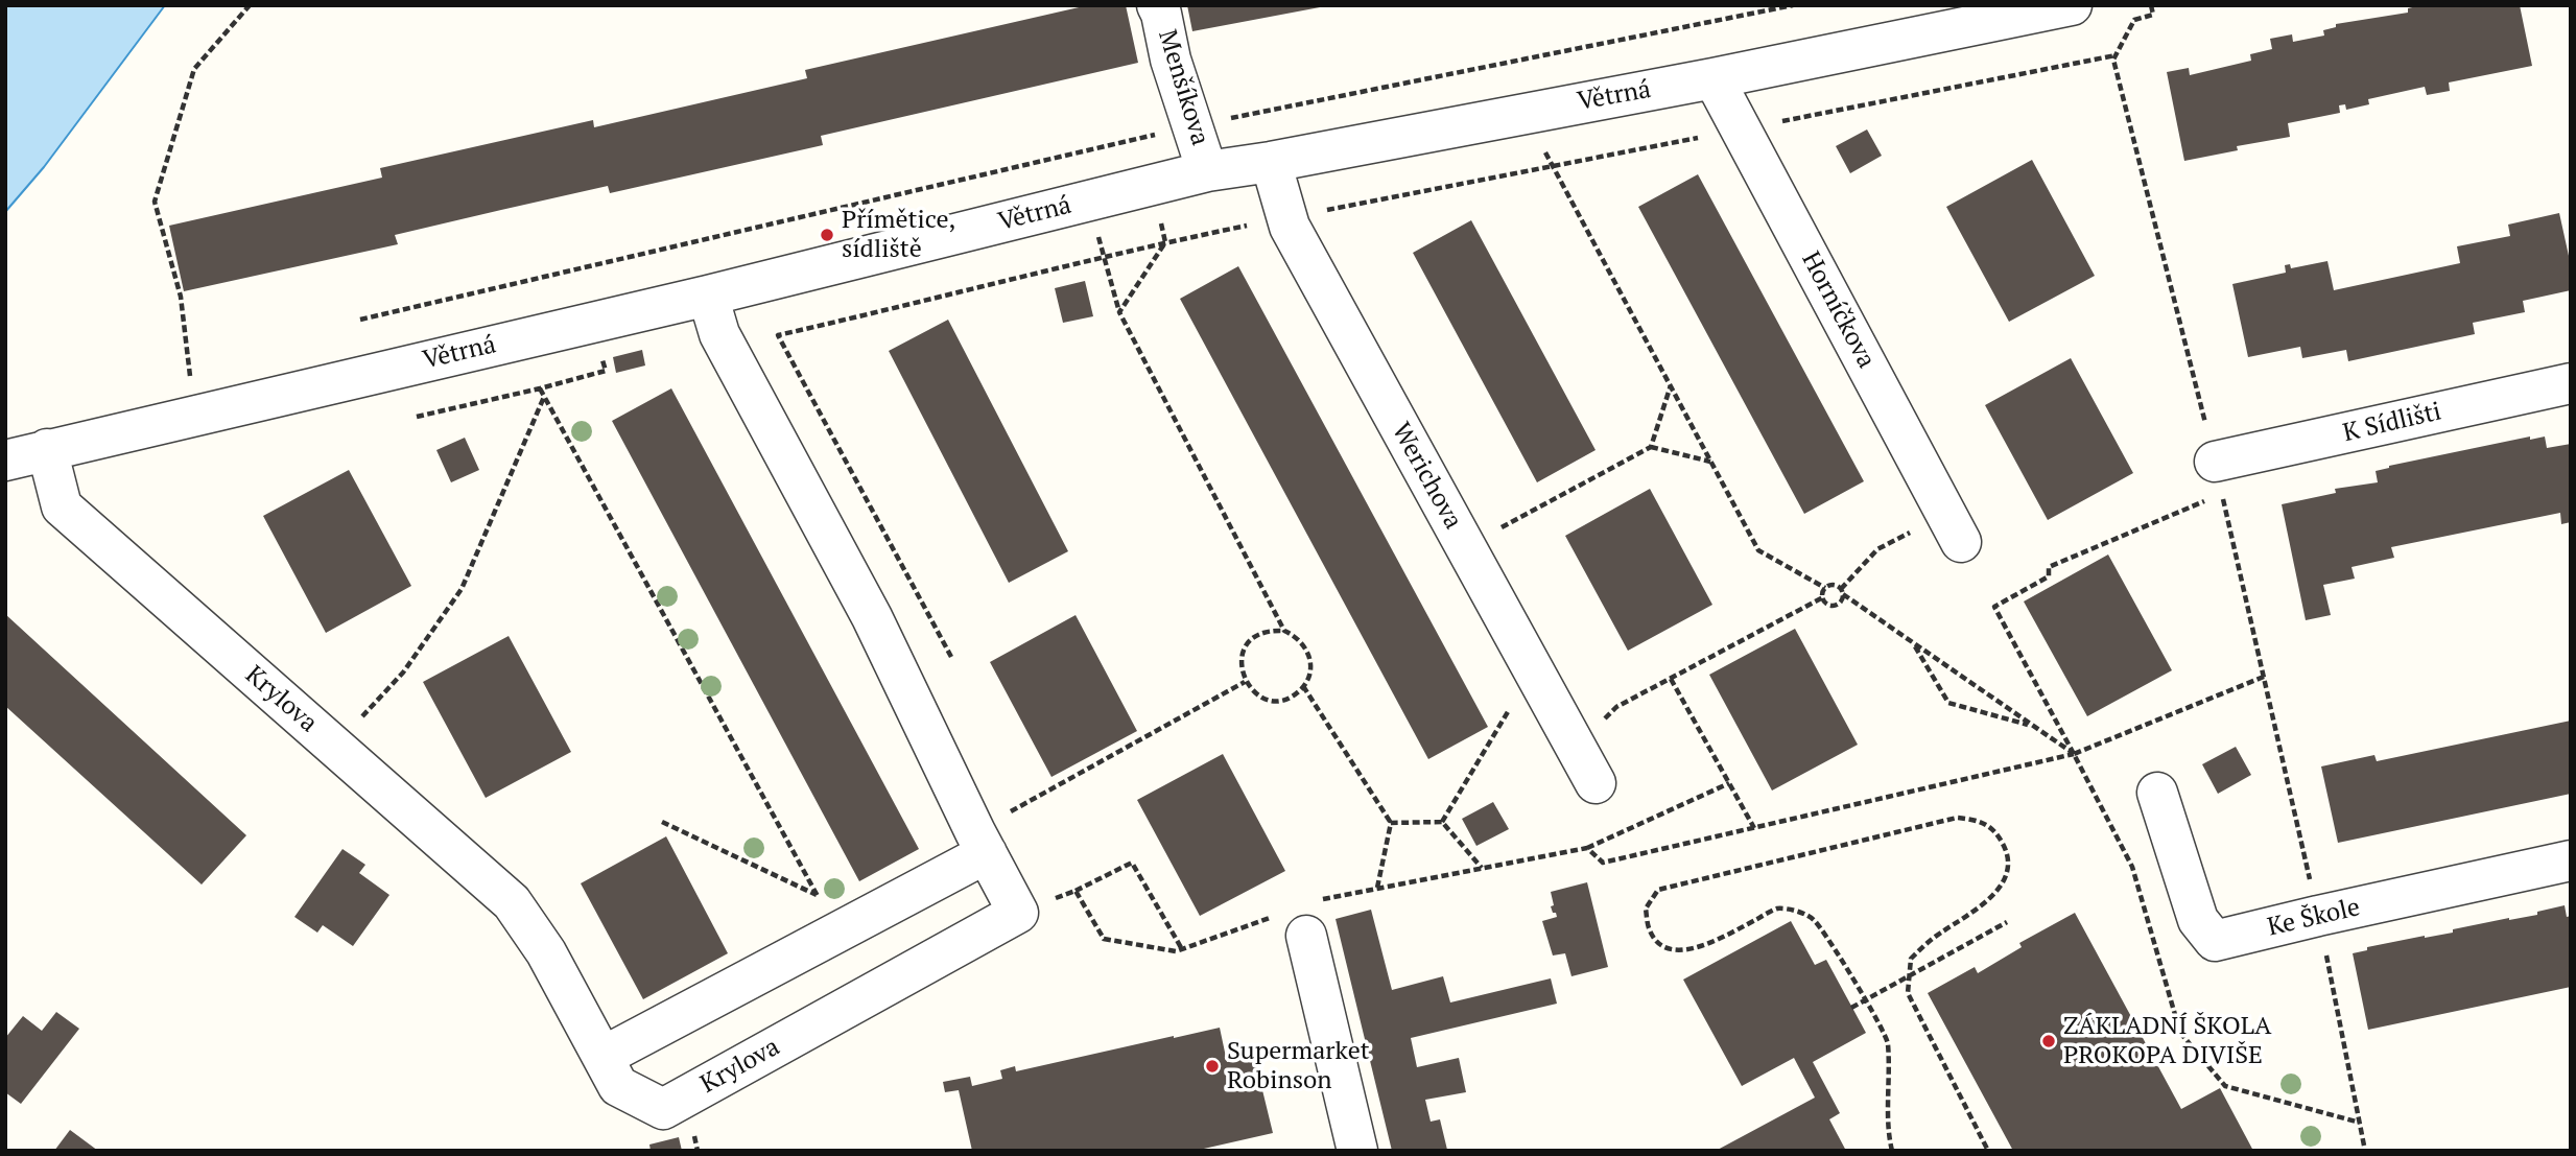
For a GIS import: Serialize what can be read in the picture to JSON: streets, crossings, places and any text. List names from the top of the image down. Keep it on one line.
{"streets":{"street":["Menšíkova","Větrná","Horníčkova","K Sídlišti","Werichova","Krylova","Ke Škole"]},"crossings":[["Menšíkova","Větrná"],["Větrná","Horníčkova"],["Větrná","Werichova"],["Větrná","Krylova"]],"places":["Přímětice, sídliště","ZÁKLADNÍ ŠKOLA PROKOPA DIVIŠE","Supermarket Robinson"]}
